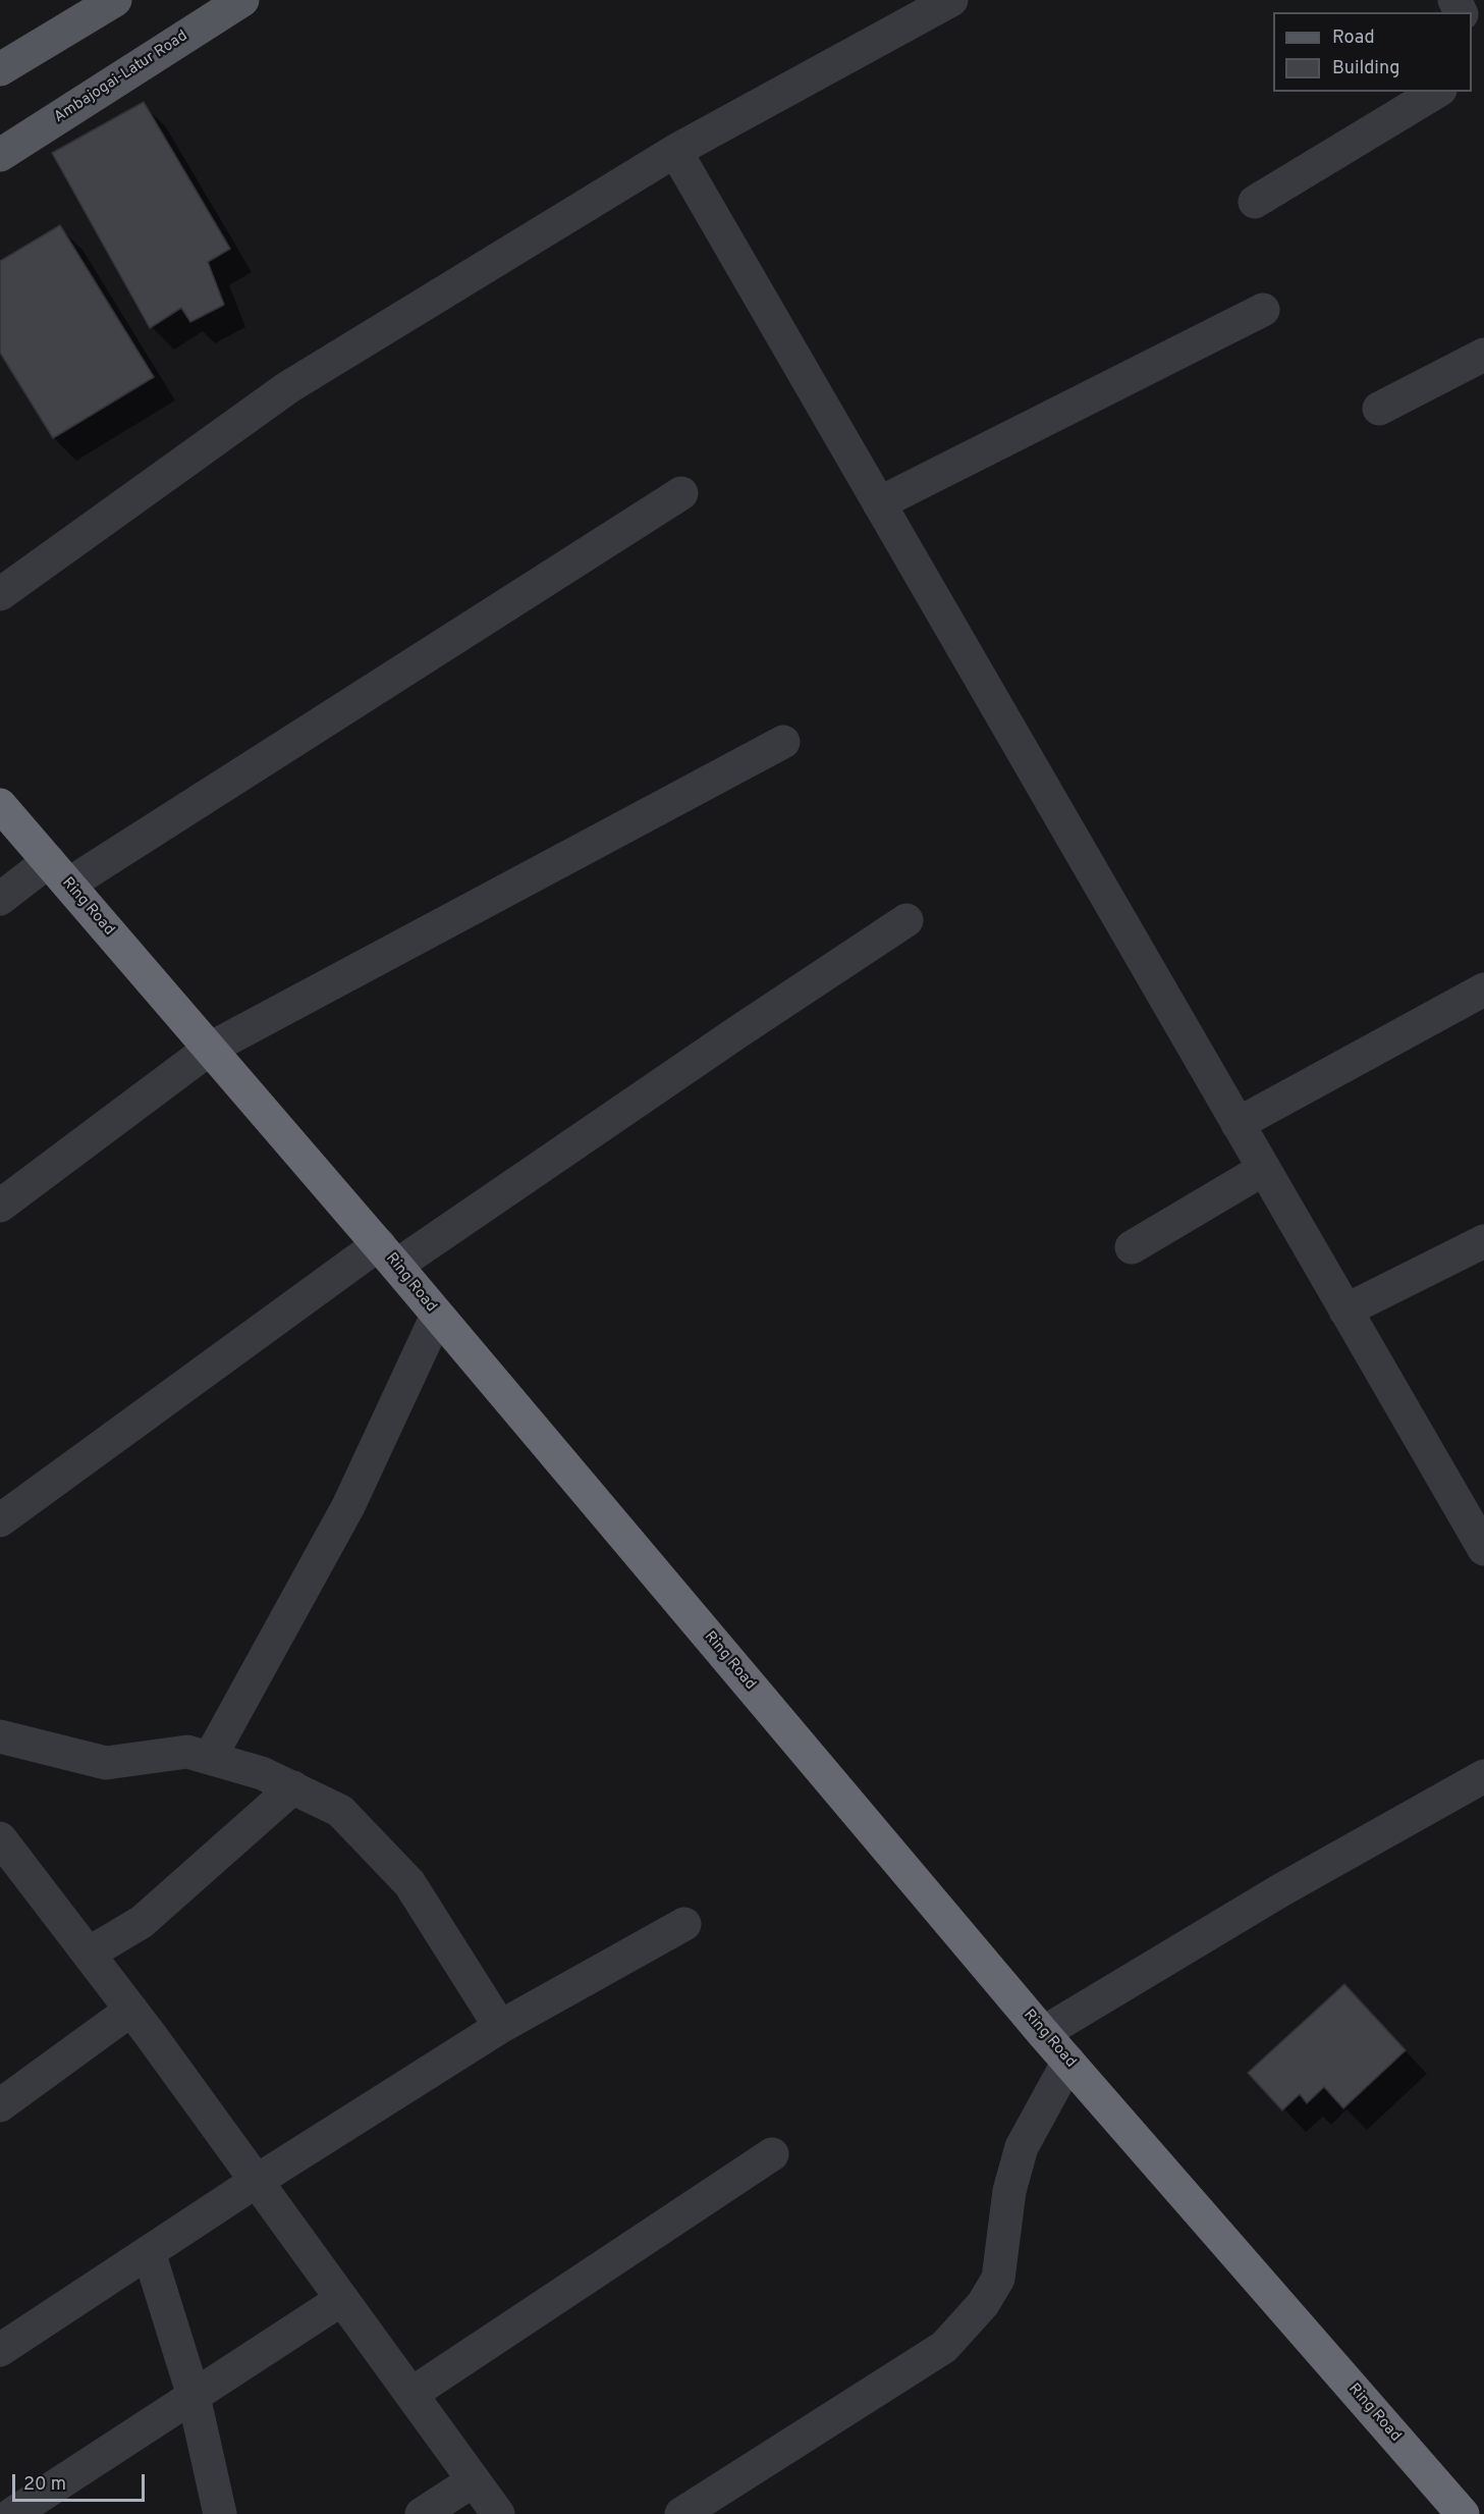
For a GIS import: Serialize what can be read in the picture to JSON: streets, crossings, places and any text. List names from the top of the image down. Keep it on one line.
{"streets":{"highway":["Ring Road"],"main road":["Ambajogai-Latur Road"]},"legend":["Road","Building"],"scale_bar":"20 m"}
